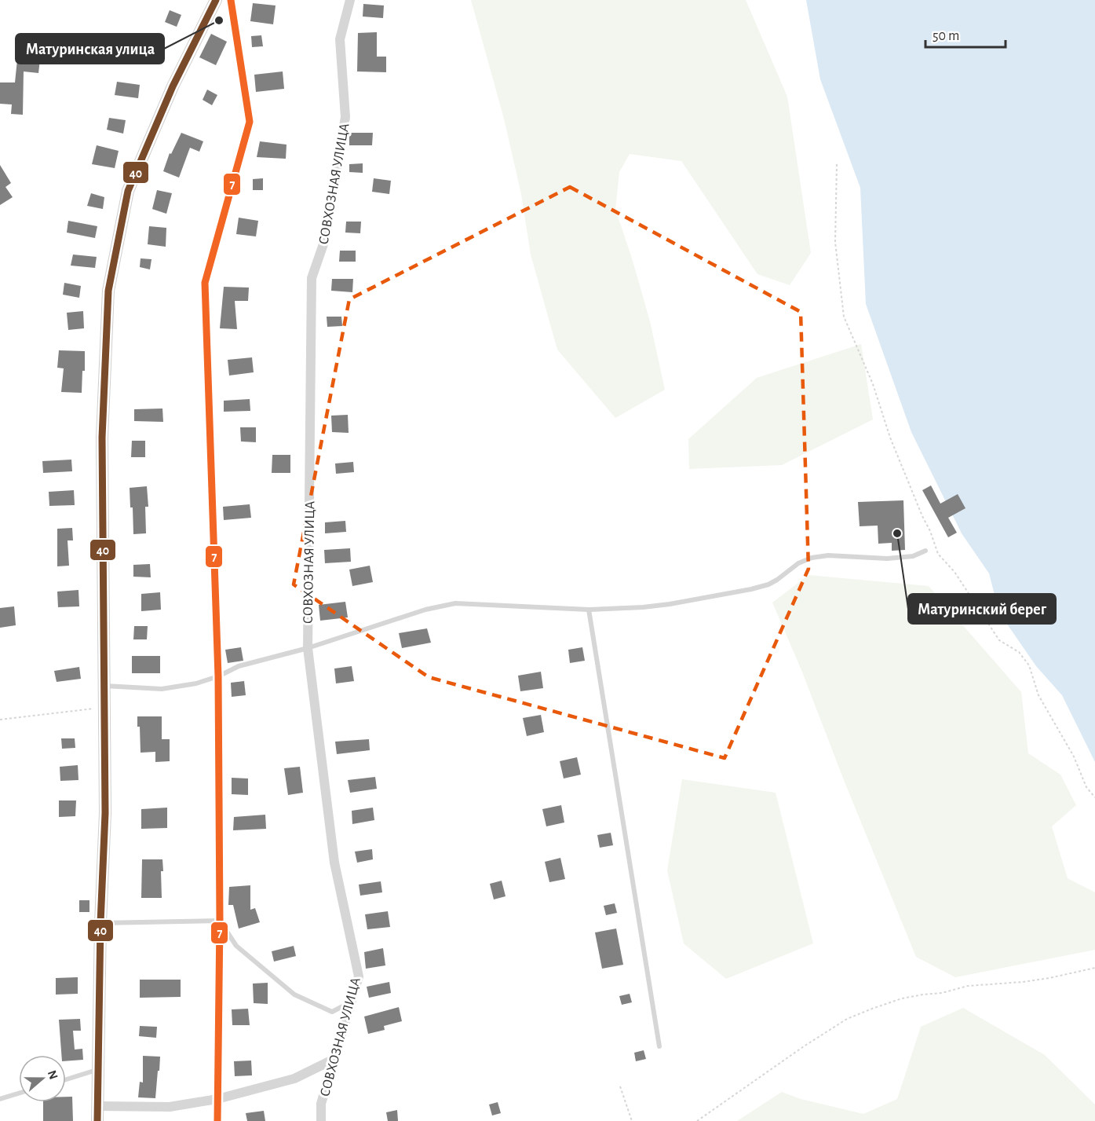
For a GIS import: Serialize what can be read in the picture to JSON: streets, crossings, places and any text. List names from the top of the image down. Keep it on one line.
{"streets":{"street":["СОВХОЗНАЯ УЛИЦА"]},"places":["Матуринская улица","Матуринский берег"],"lines":["transit line 40","transit line 7"],"scale_bar":"50 m","north":"right"}
